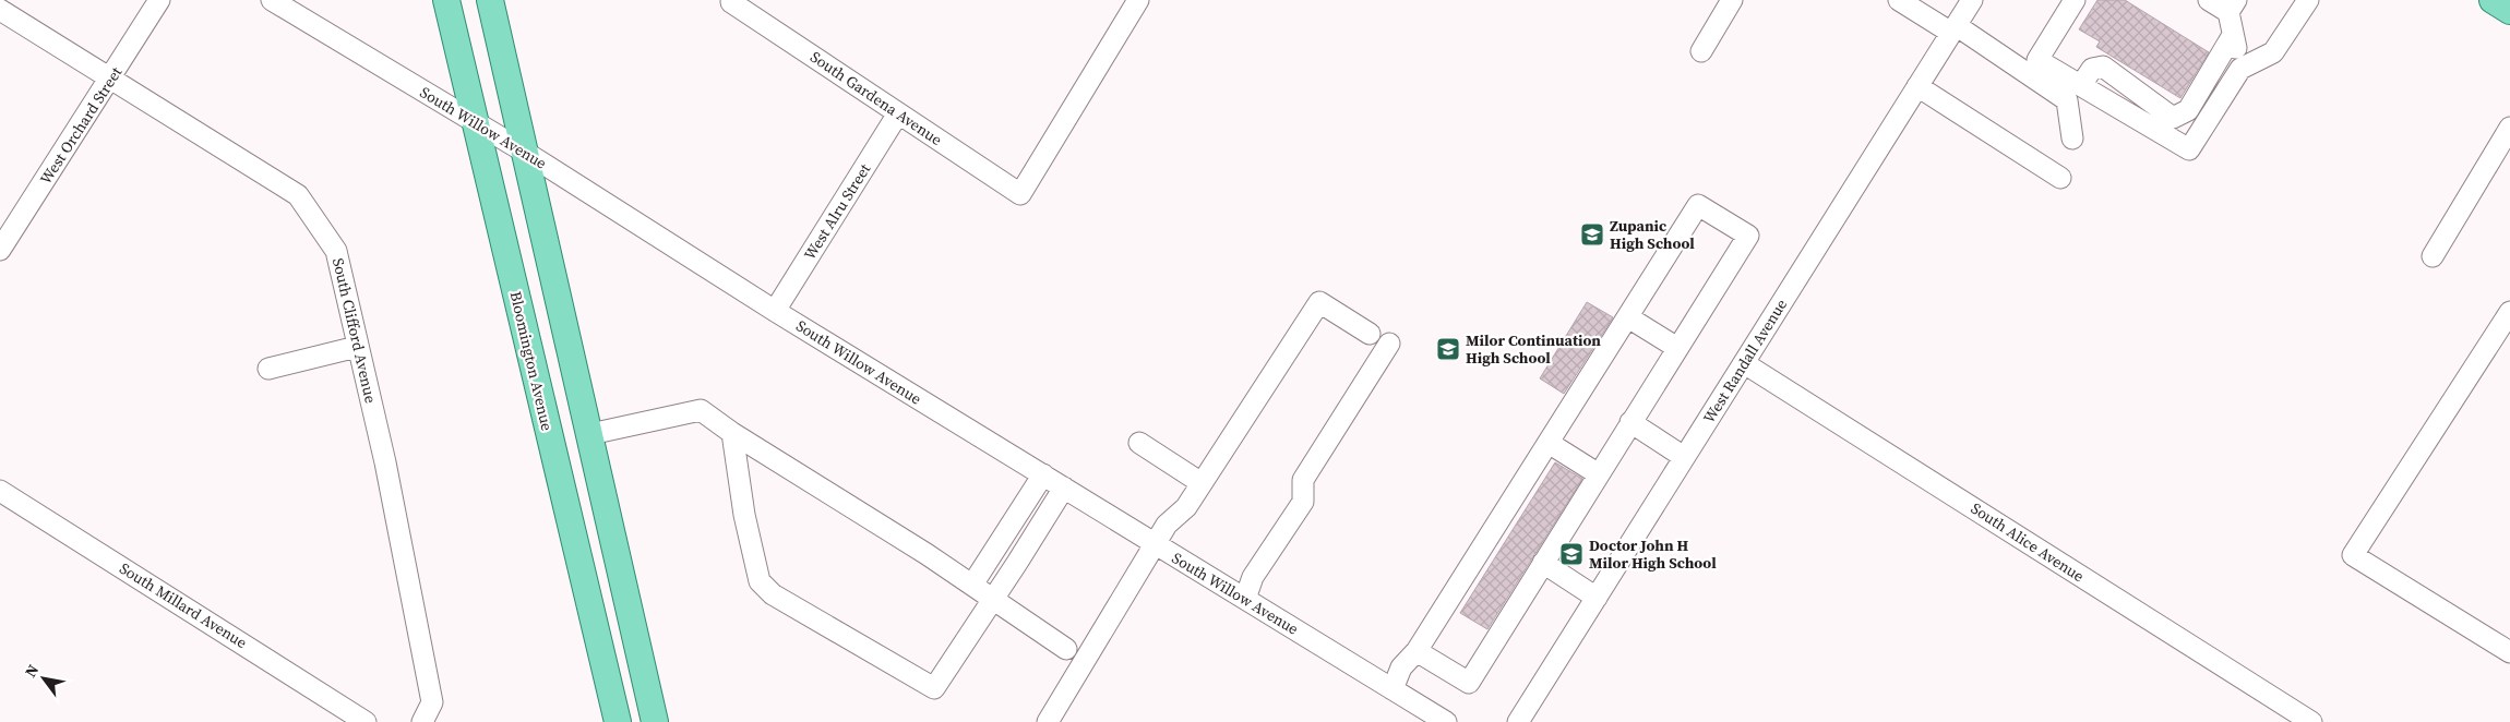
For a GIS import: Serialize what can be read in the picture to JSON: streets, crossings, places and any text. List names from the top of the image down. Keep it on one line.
{"streets":{"main road":["Bloomington Avenue"],"street":["South Gardena Avenue","West Orchard Street","South Willow Avenue","West Alru Street","South Clifford Avenue","West Randall Avenue","South Alice Avenue","South Millard Avenue"]},"crossings":[["South Gardena Avenue","West Alru Street"],["West Orchard Street","South Clifford Avenue"],["South Willow Avenue","West Alru Street"],["South Willow Avenue","Bloomington Avenue"],["West Randall Avenue","South Alice Avenue"]],"places":{"school or university":["Zupanic High School","Milor Continuation High School","Doctor John H Milor High School"]},"north":"top left"}
